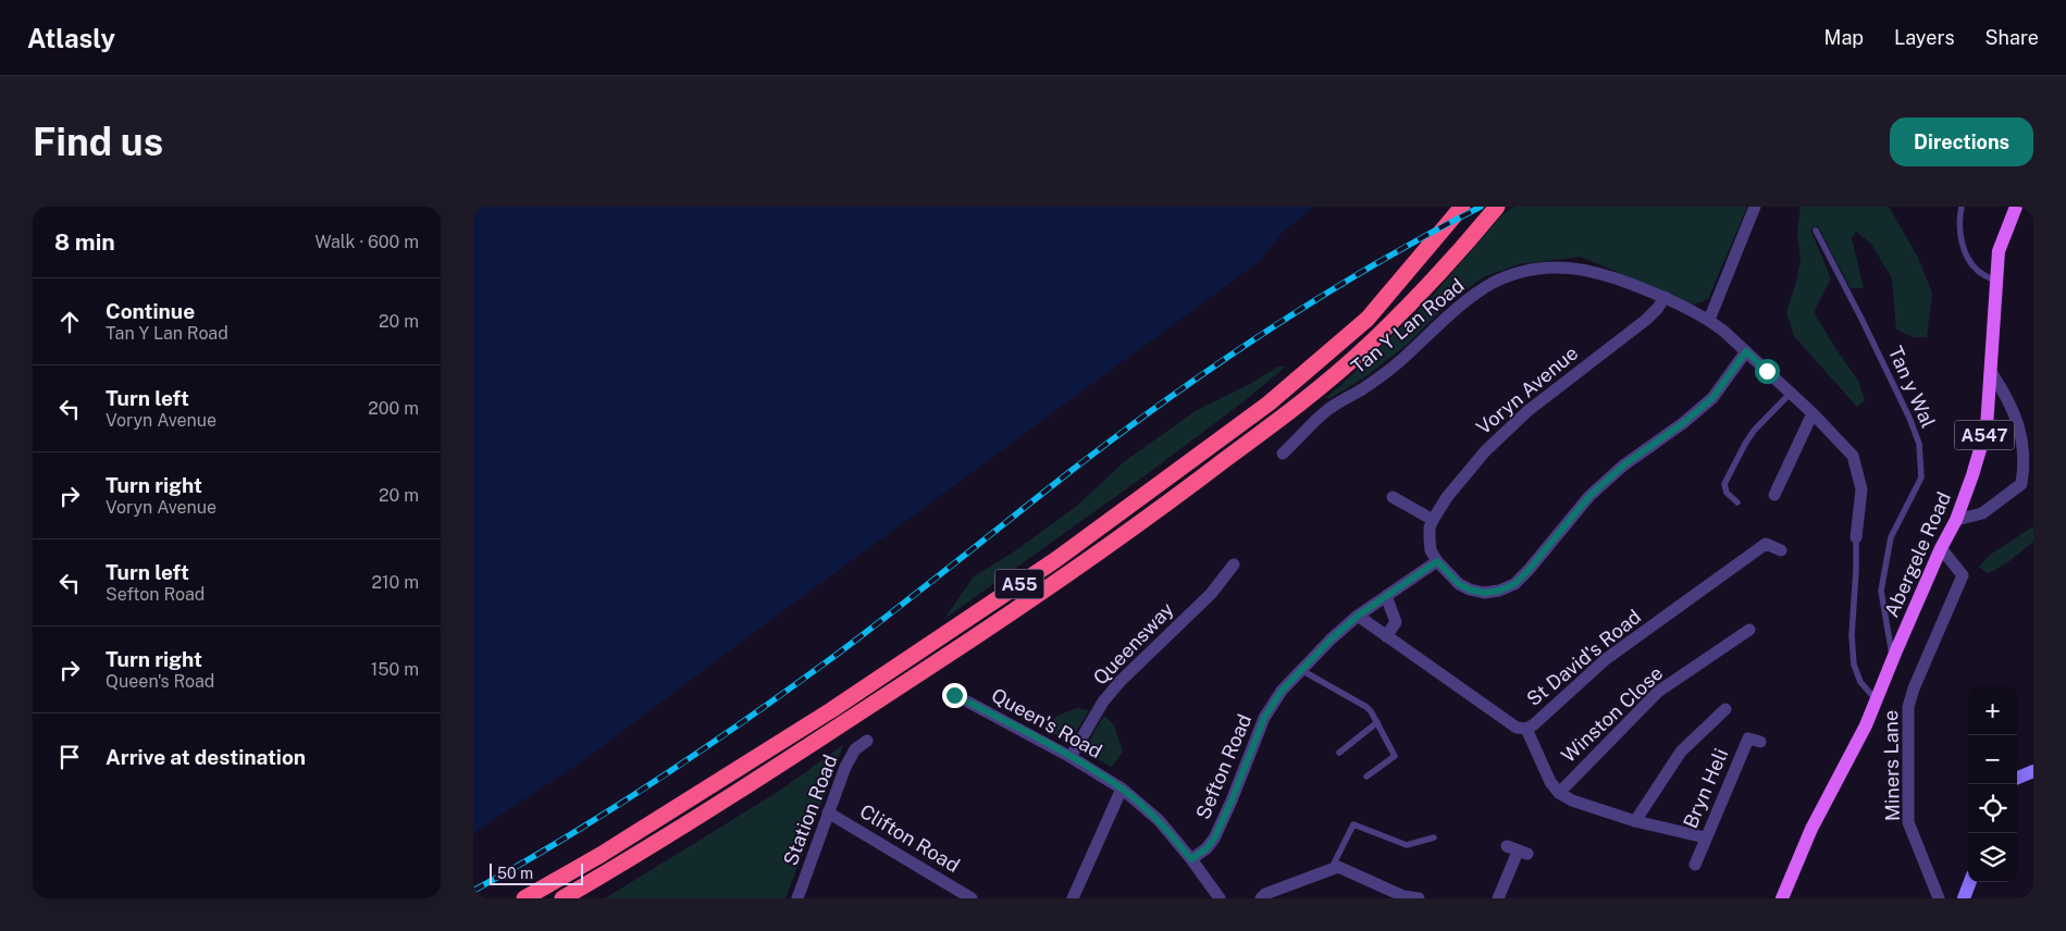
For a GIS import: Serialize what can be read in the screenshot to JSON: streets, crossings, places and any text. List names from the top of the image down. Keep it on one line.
{"streets":{"highway":["A55"],"main road":["A547","Abergele Road"],"street":["Tan Y Lan Road","Voryn Avenue","Queensway","St David's Road","Winston Close","Queen's Road","Miners Lane","Sefton Road","Bryn Heli","Station Road","Clifton Road"],"lane":["Tan y Wal"]},"crossings":[["Tan Y Lan Road","Voryn Avenue"],["Tan y Wal","Abergele Road"],["Voryn Avenue","Sefton Road"],["Abergele Road","Miners Lane"],["Queensway","Queen's Road"],["St David's Road","Sefton Road"],["Queen's Road","Sefton Road"],["Station Road","Clifton Road"]],"scale_bar":"50 m","page":{"header":"Atlasly","nav":["Map","Layers","Share"],"buttons":"Directions","title":"Find us","heading":["8 min","Walk · 600 m"],"list":[["Continue","Tan Y Lan Road","20 m"],["Turn left","Voryn Avenue","200 m"],["Turn right","Voryn Avenue","20 m"],["Turn left","Sefton Road","210 m"],["Turn right","Queen's Road","150 m"],"Arrive at destination"],"map_buttons":["+","−"],"scale":"50 m"}}
